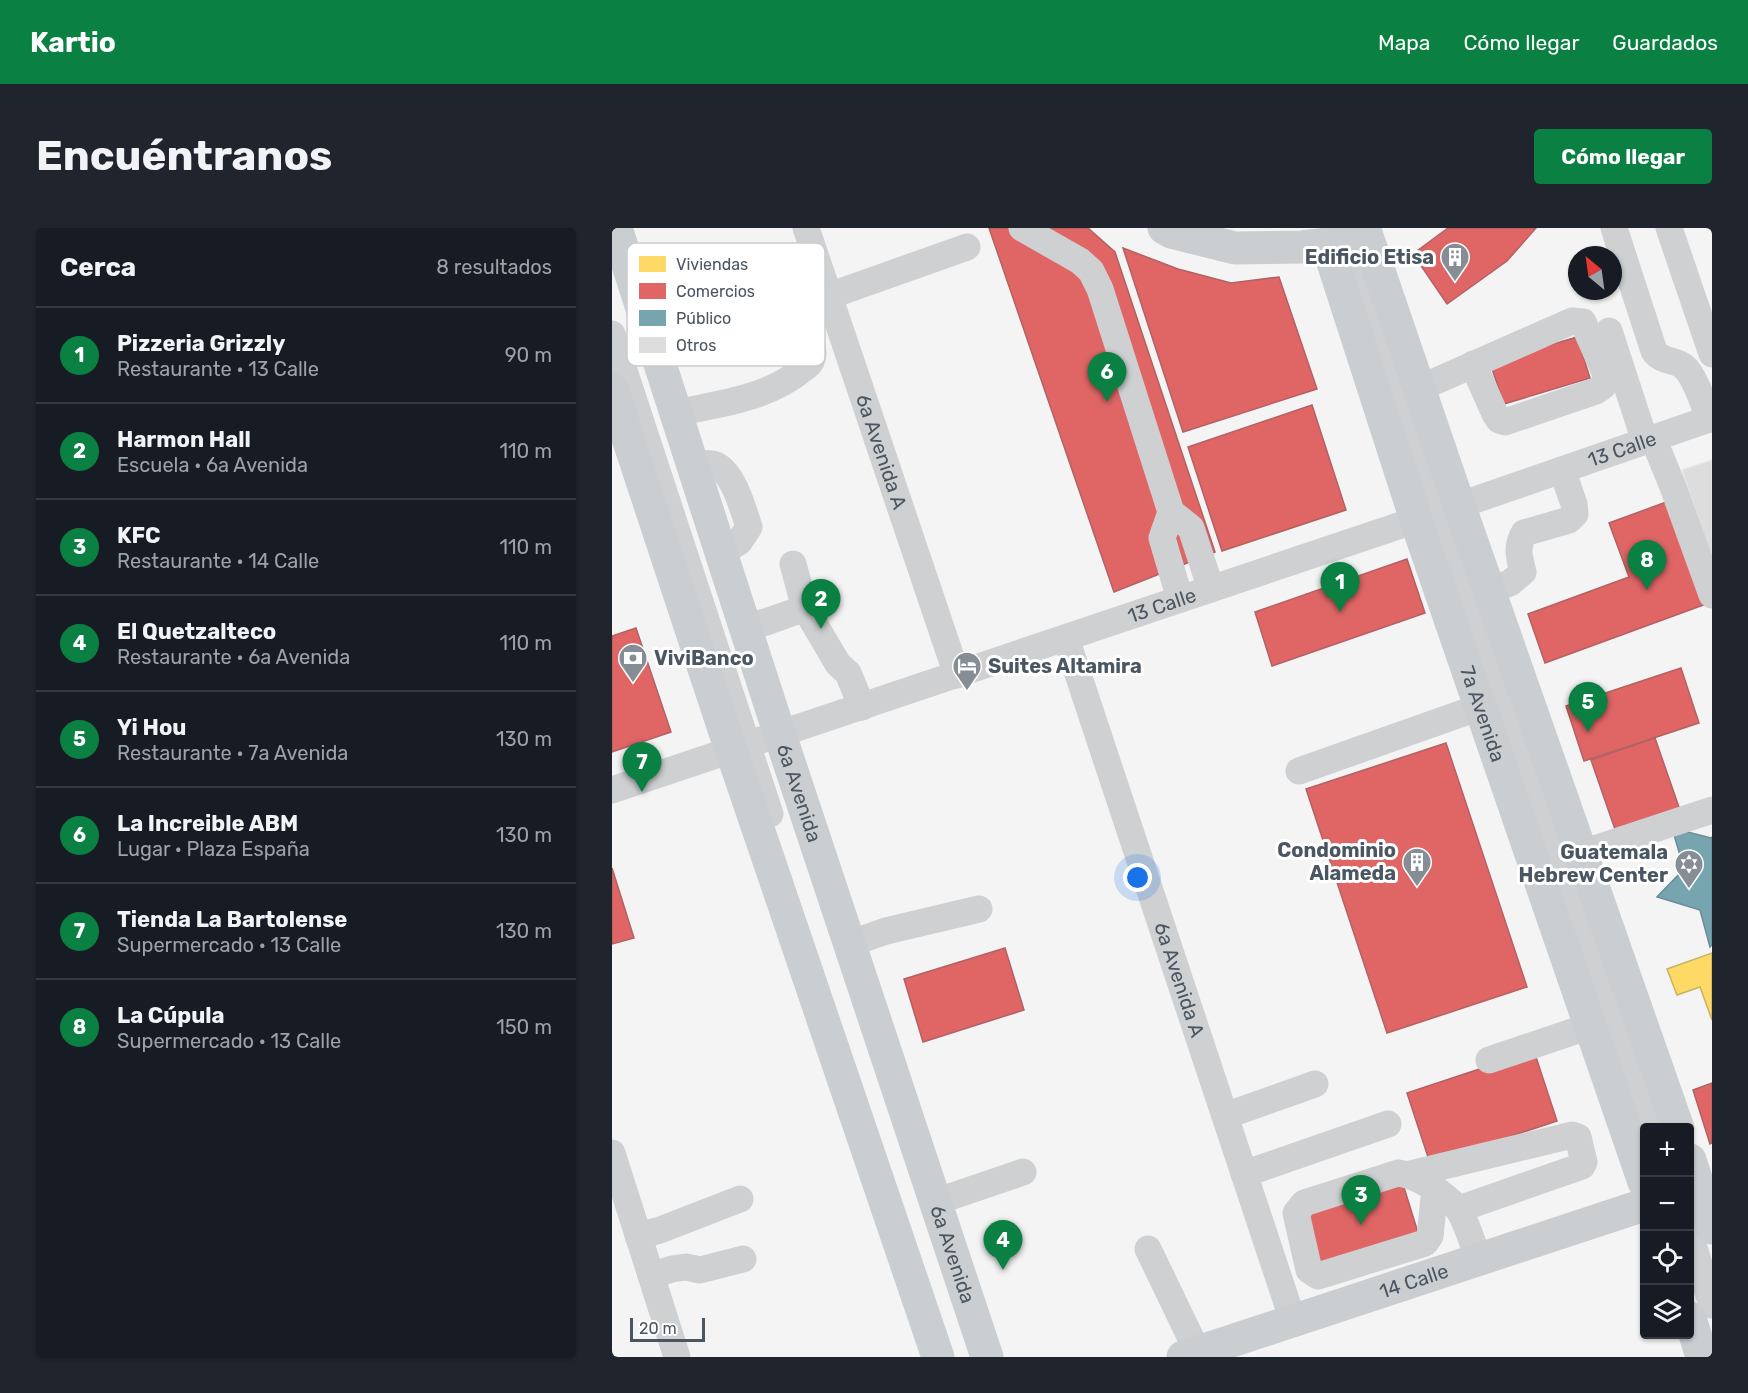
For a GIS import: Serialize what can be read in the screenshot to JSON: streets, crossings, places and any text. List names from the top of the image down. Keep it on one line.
{"streets":{"main road":["7a Avenida","6a Avenida","14 Calle"],"street":["13 Calle","6a Avenida A"]},"crossings":[["13 Calle","6a Avenida A"],["13 Calle","7a Avenida"],["13 Calle","6a Avenida"],["6a Avenida A","14 Calle"]],"places":{"building":["Edificio Etisa","Condominio Alameda"],"bank":["ViviBanco"],"hotel":["Suites Altamira"],"synagogue":["Guatemala Hebrew Center"]},"legend":["Viviendas","Comercios","Público","Otros"],"scale_bar":"20 m","north":"top left","page":{"header":"Kartio","nav":["Mapa","Cómo llegar","Guardados"],"buttons":"Cómo llegar","title":"Encuéntranos","heading":["Cerca","8 resultados"],"list":[{"mark":"1","name":"Pizzeria Grizzly","note":"Restaurante · 13 Calle","value":"90 m"},{"mark":"2","name":"Harmon Hall","note":"Escuela · 6a Avenida","value":"110 m"},{"mark":"3","name":"KFC","note":"Restaurante · 14 Calle","value":"110 m"},{"mark":"4","name":"El Quetzalteco","note":"Restaurante · 6a Avenida","value":"110 m"},{"mark":"5","name":"Yi Hou","note":"Restaurante · 7a Avenida","value":"130 m"},{"mark":"6","name":"La Increible ABM","note":"Lugar · Plaza España","value":"130 m"},{"mark":"7","name":"Tienda La Bartolense","note":"Supermercado · 13 Calle","value":"130 m"},{"mark":"8","name":"La Cúpula","note":"Supermercado · 13 Calle","value":"150 m"}],"pins":["6","8","1","2","5","7","3","4"],"map_buttons":["+","−"],"scale":"20 m"}}
